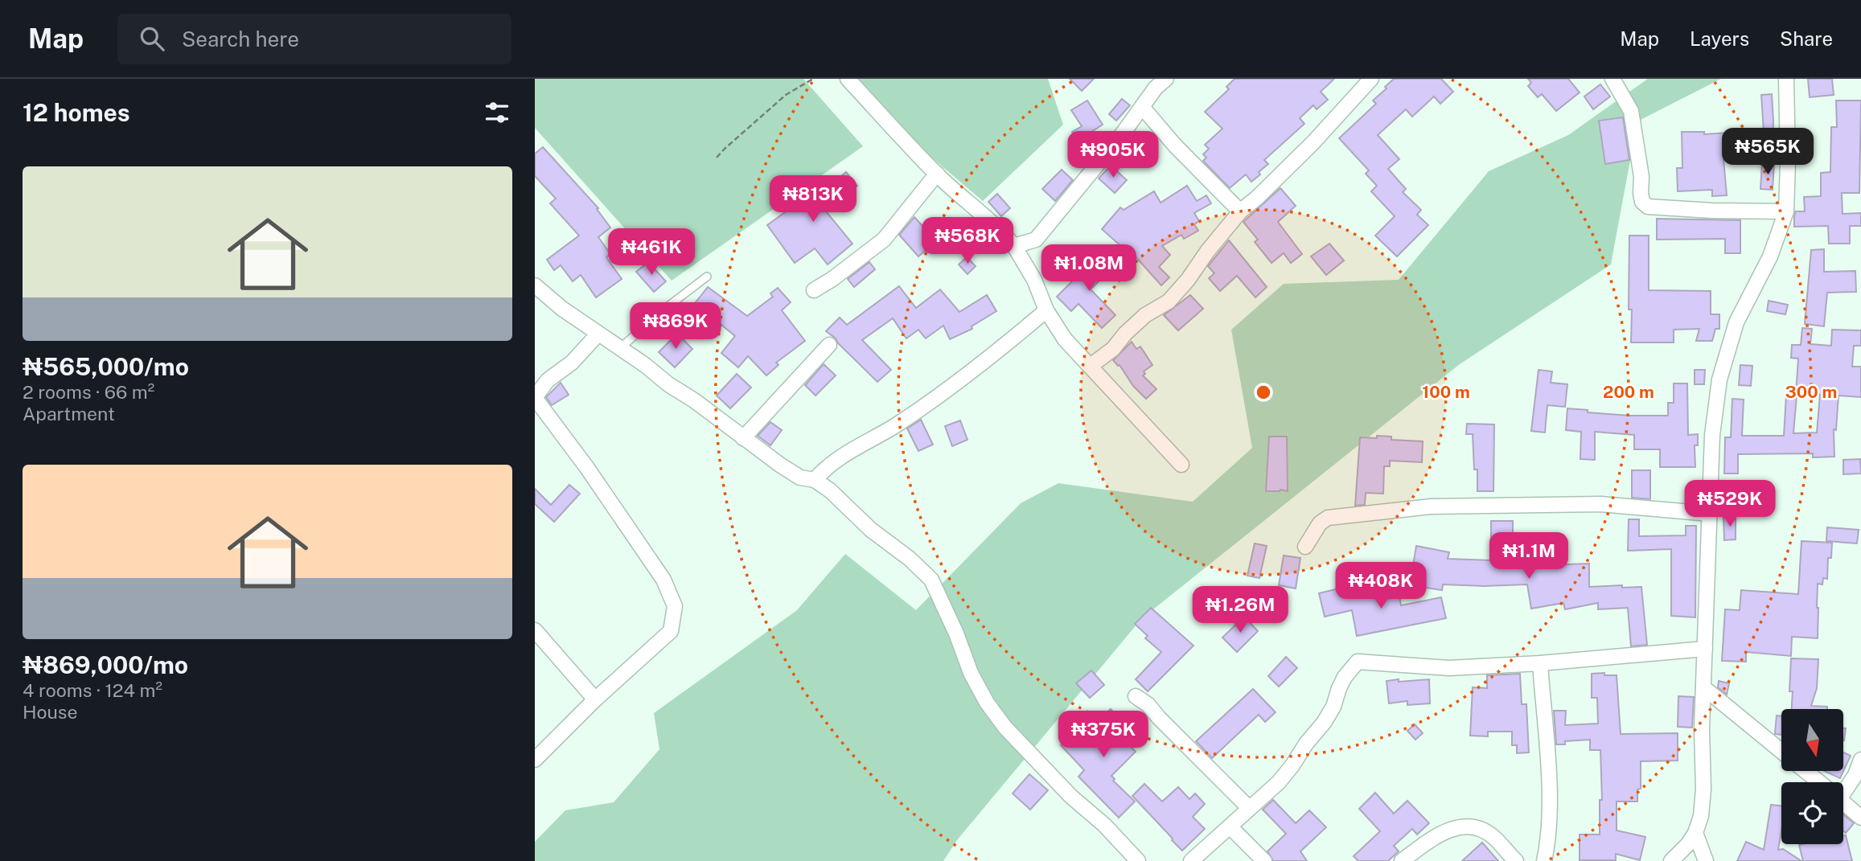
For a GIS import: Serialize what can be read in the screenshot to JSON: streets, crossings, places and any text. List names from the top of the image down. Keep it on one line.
{"north":"bottom","page":{"header":"Map","search":"Search here","nav":["Map","Layers","Share"],"heading":"12 homes","price":["₦565K","₦905K","₦813K","₦568K","₦461K","₦1.08M","₦869K","₦529K","₦1.1M","₦408K","₦1.26M","₦375K"],"list":[{"name":"₦565,000/mo","note":"2 rooms · 66 m² · Apartment"},{"name":"₦869,000/mo","note":"4 rooms · 124 m² · House"}]},"rings":["100 m","200 m","300 m"]}
